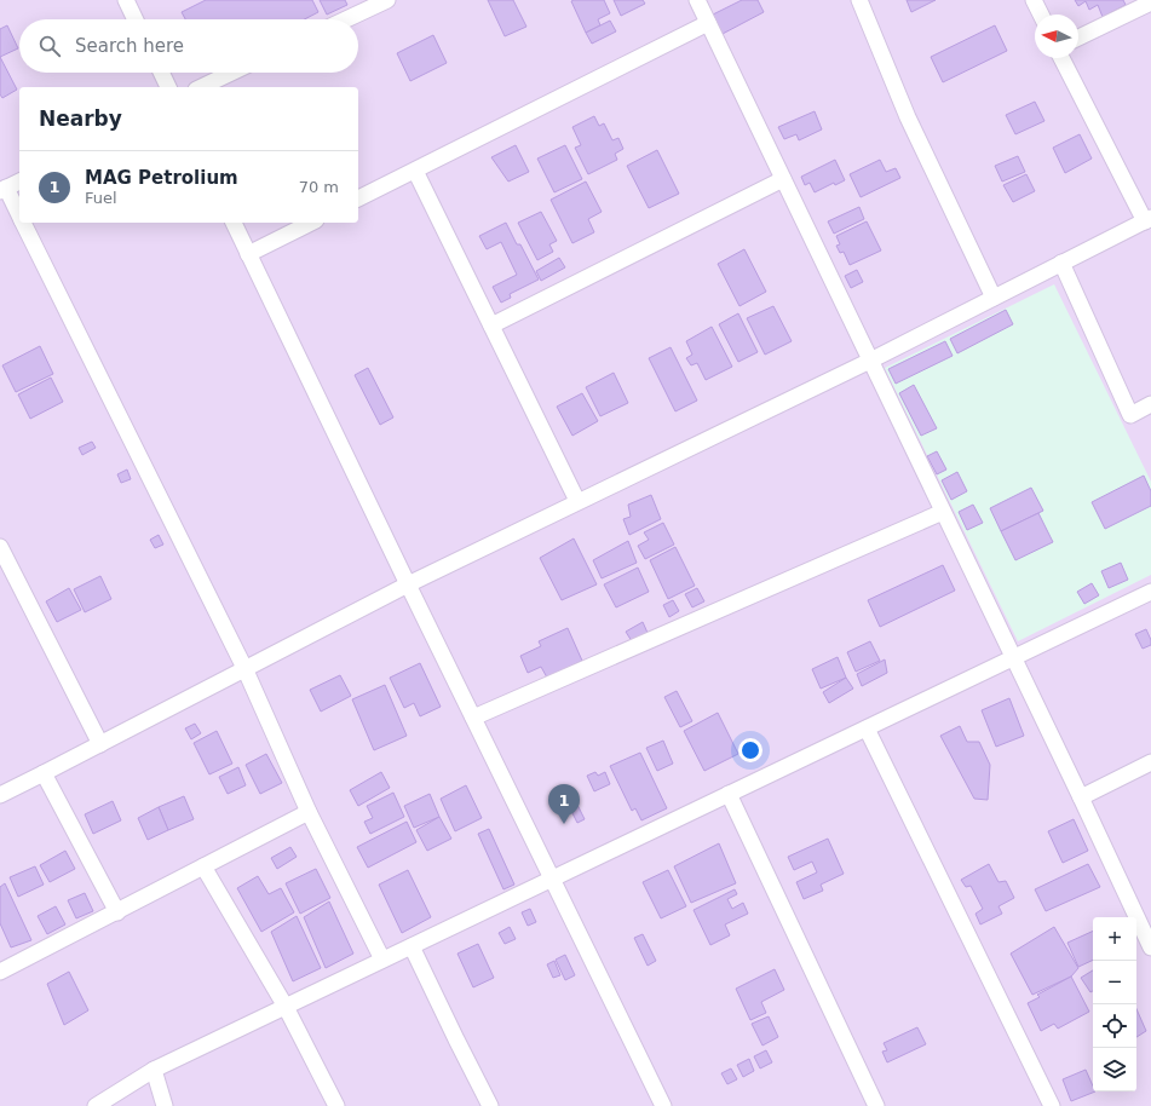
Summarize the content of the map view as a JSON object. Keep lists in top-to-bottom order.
{
  "north": "left",
  "page": {
    "search": "Search here",
    "heading": "Nearby",
    "list": [
      {
        "mark": "1",
        "name": "MAG Petrolium",
        "note": "Fuel",
        "value": "70 m"
      }
    ],
    "pins": "1",
    "map_buttons": ["+", "−"]
  }
}
